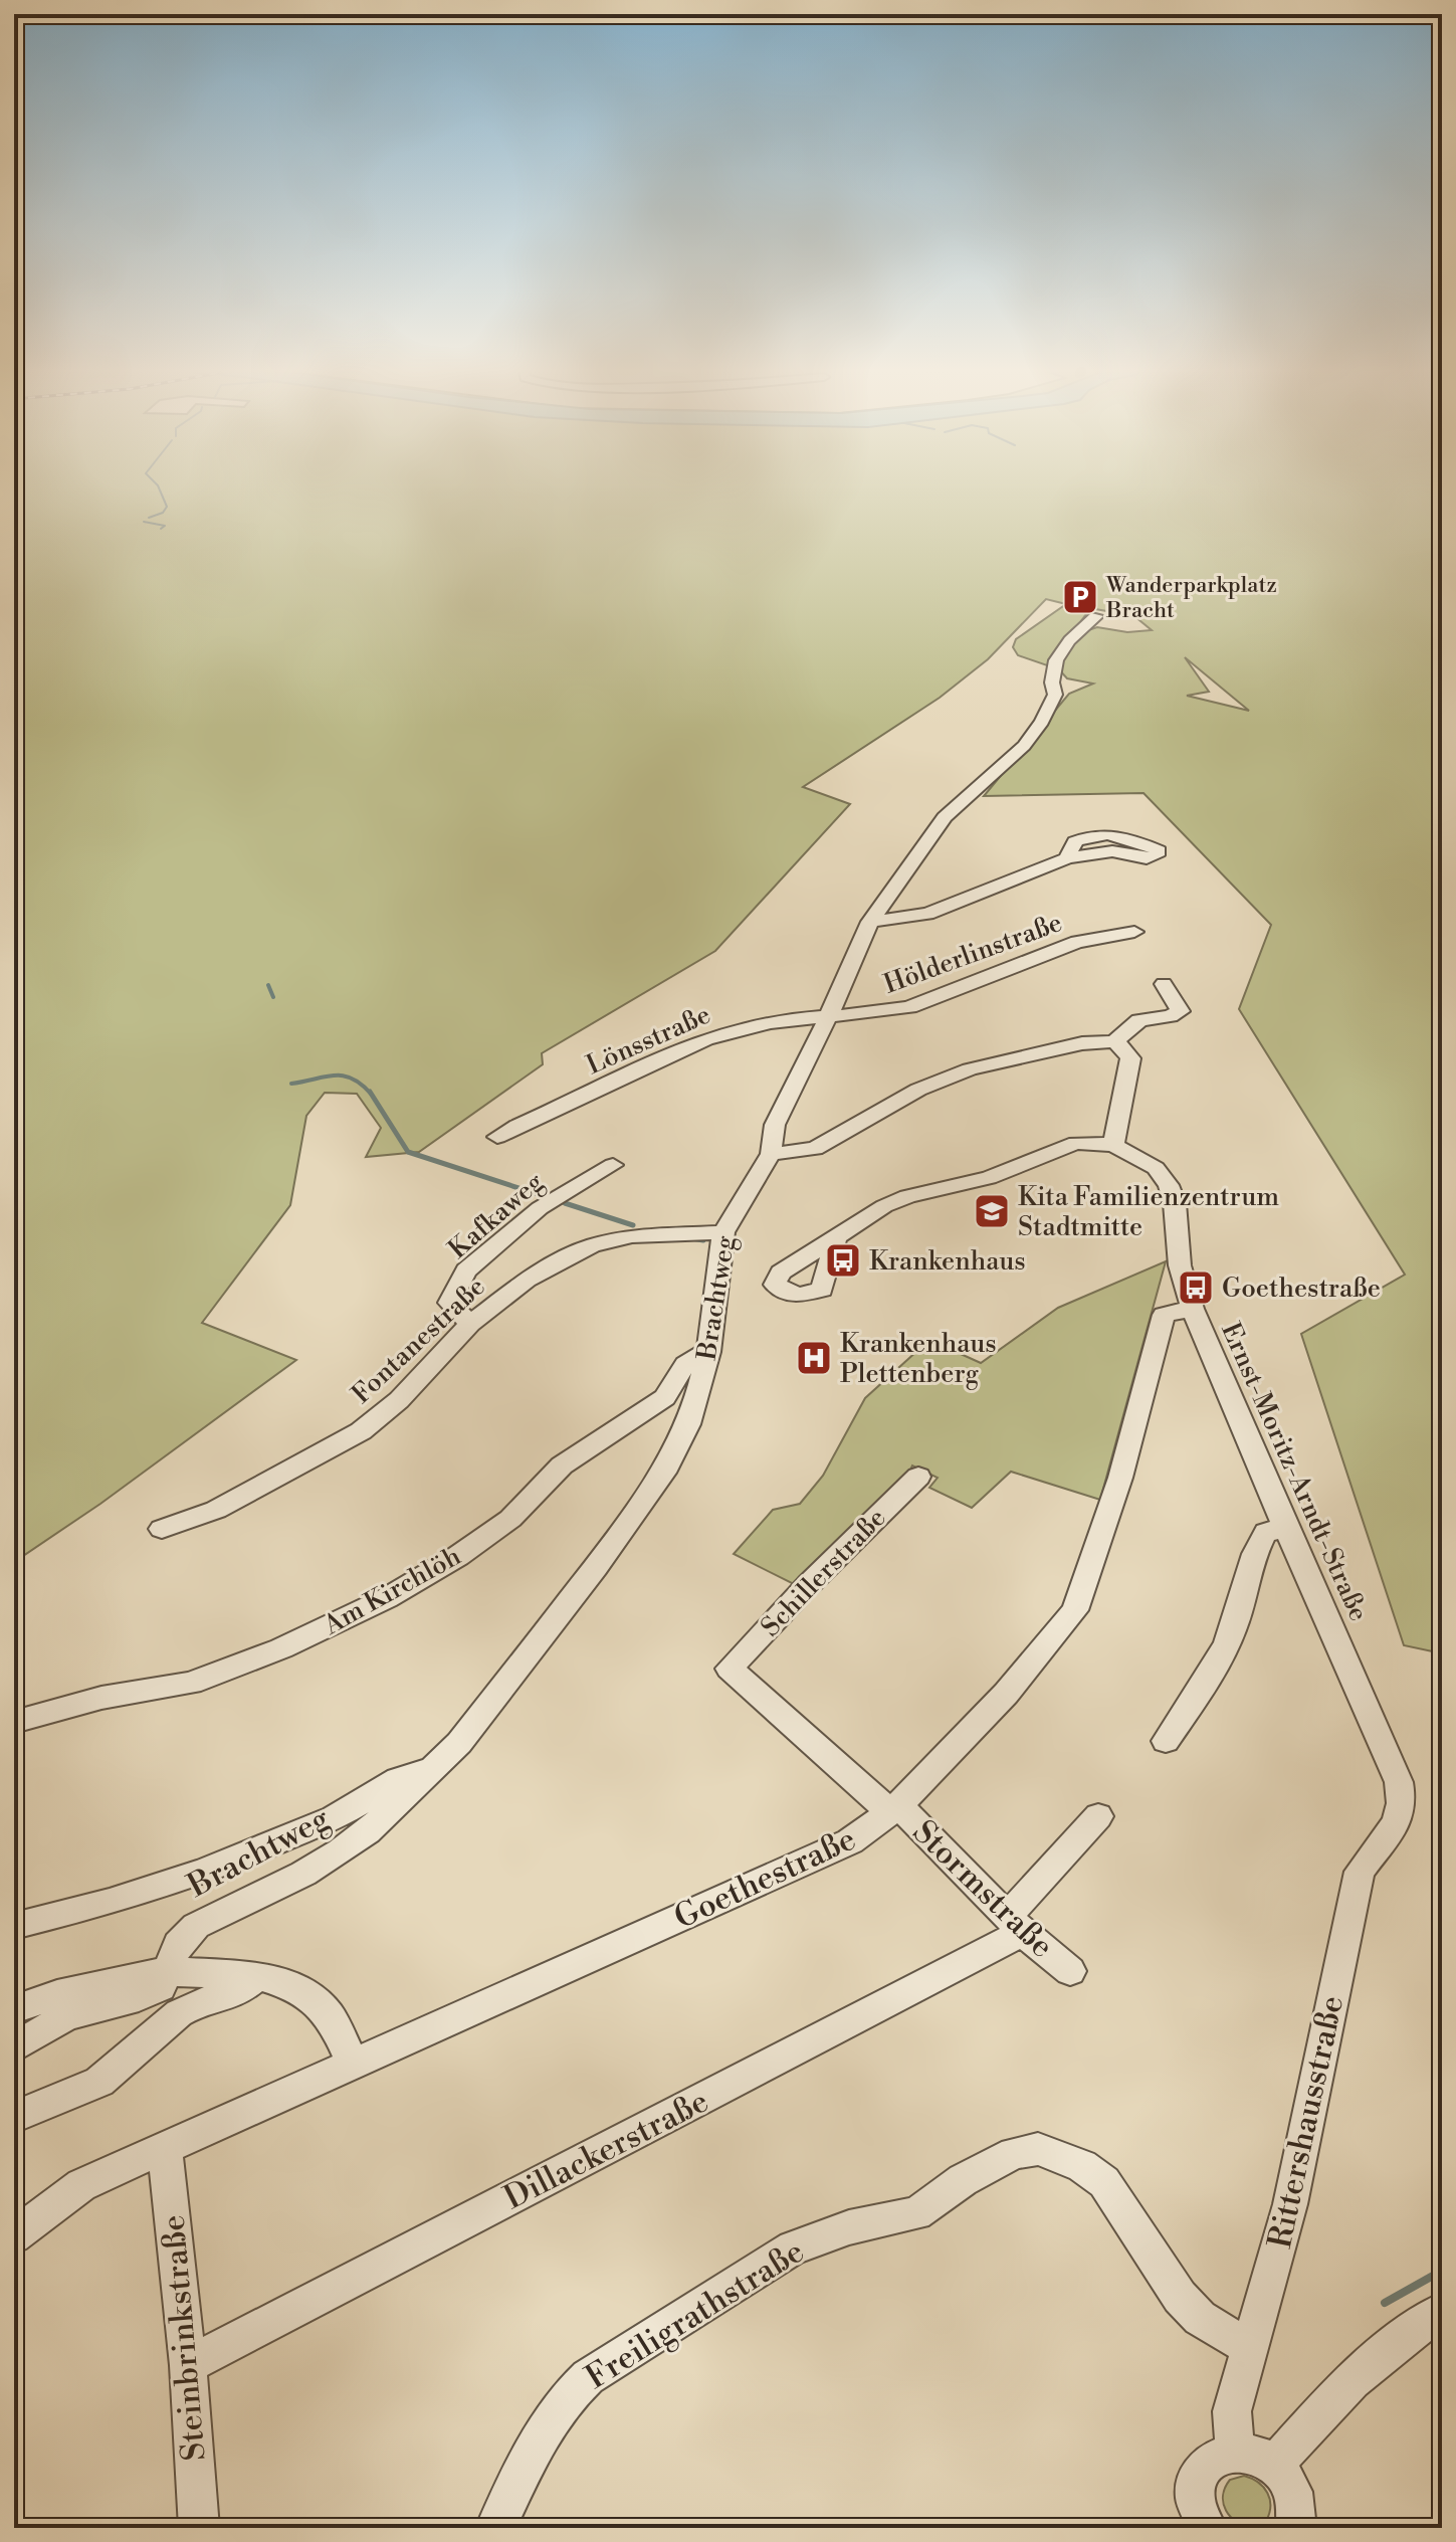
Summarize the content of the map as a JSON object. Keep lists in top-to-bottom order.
{
  "streets": {
    "street": [
      "Hölderlinstraße",
      "Lönsstraße",
      "Kafkaweg",
      "Brachtweg",
      "Fontanestraße",
      "Ernst-Moritz-Arndt-Straße",
      "Schillerstraße",
      "Am Kirchlöh",
      "Goethestraße",
      "Stormstraße",
      "Rittershausstraße",
      "Dillackerstraße",
      "Freiligrathstraße",
      "Steinbrinkstraße"
    ]
  },
  "crossings": [
    ["Hölderlinstraße", "Lönsstraße"],
    ["Hölderlinstraße", "Brachtweg"],
    ["Lönsstraße", "Brachtweg"],
    ["Kafkaweg", "Fontanestraße"],
    ["Brachtweg", "Fontanestraße"],
    ["Brachtweg", "Am Kirchlöh"],
    ["Ernst-Moritz-Arndt-Straße", "Goethestraße"],
    ["Ernst-Moritz-Arndt-Straße", "Rittershausstraße"],
    ["Schillerstraße", "Stormstraße"],
    ["Goethestraße", "Stormstraße"],
    ["Goethestraße", "Steinbrinkstraße"],
    ["Stormstraße", "Dillackerstraße"],
    ["Rittershausstraße", "Freiligrathstraße"],
    ["Dillackerstraße", "Steinbrinkstraße"]
  ],
  "places": {
    "parking": ["Wanderparkplatz Bracht"],
    "school or university": ["Kita Familienzentrum Stadtmitte"],
    "bus stop": ["Krankenhaus", "Goethestraße"],
    "hospital": ["Krankenhaus Plettenberg"]
  }
}
